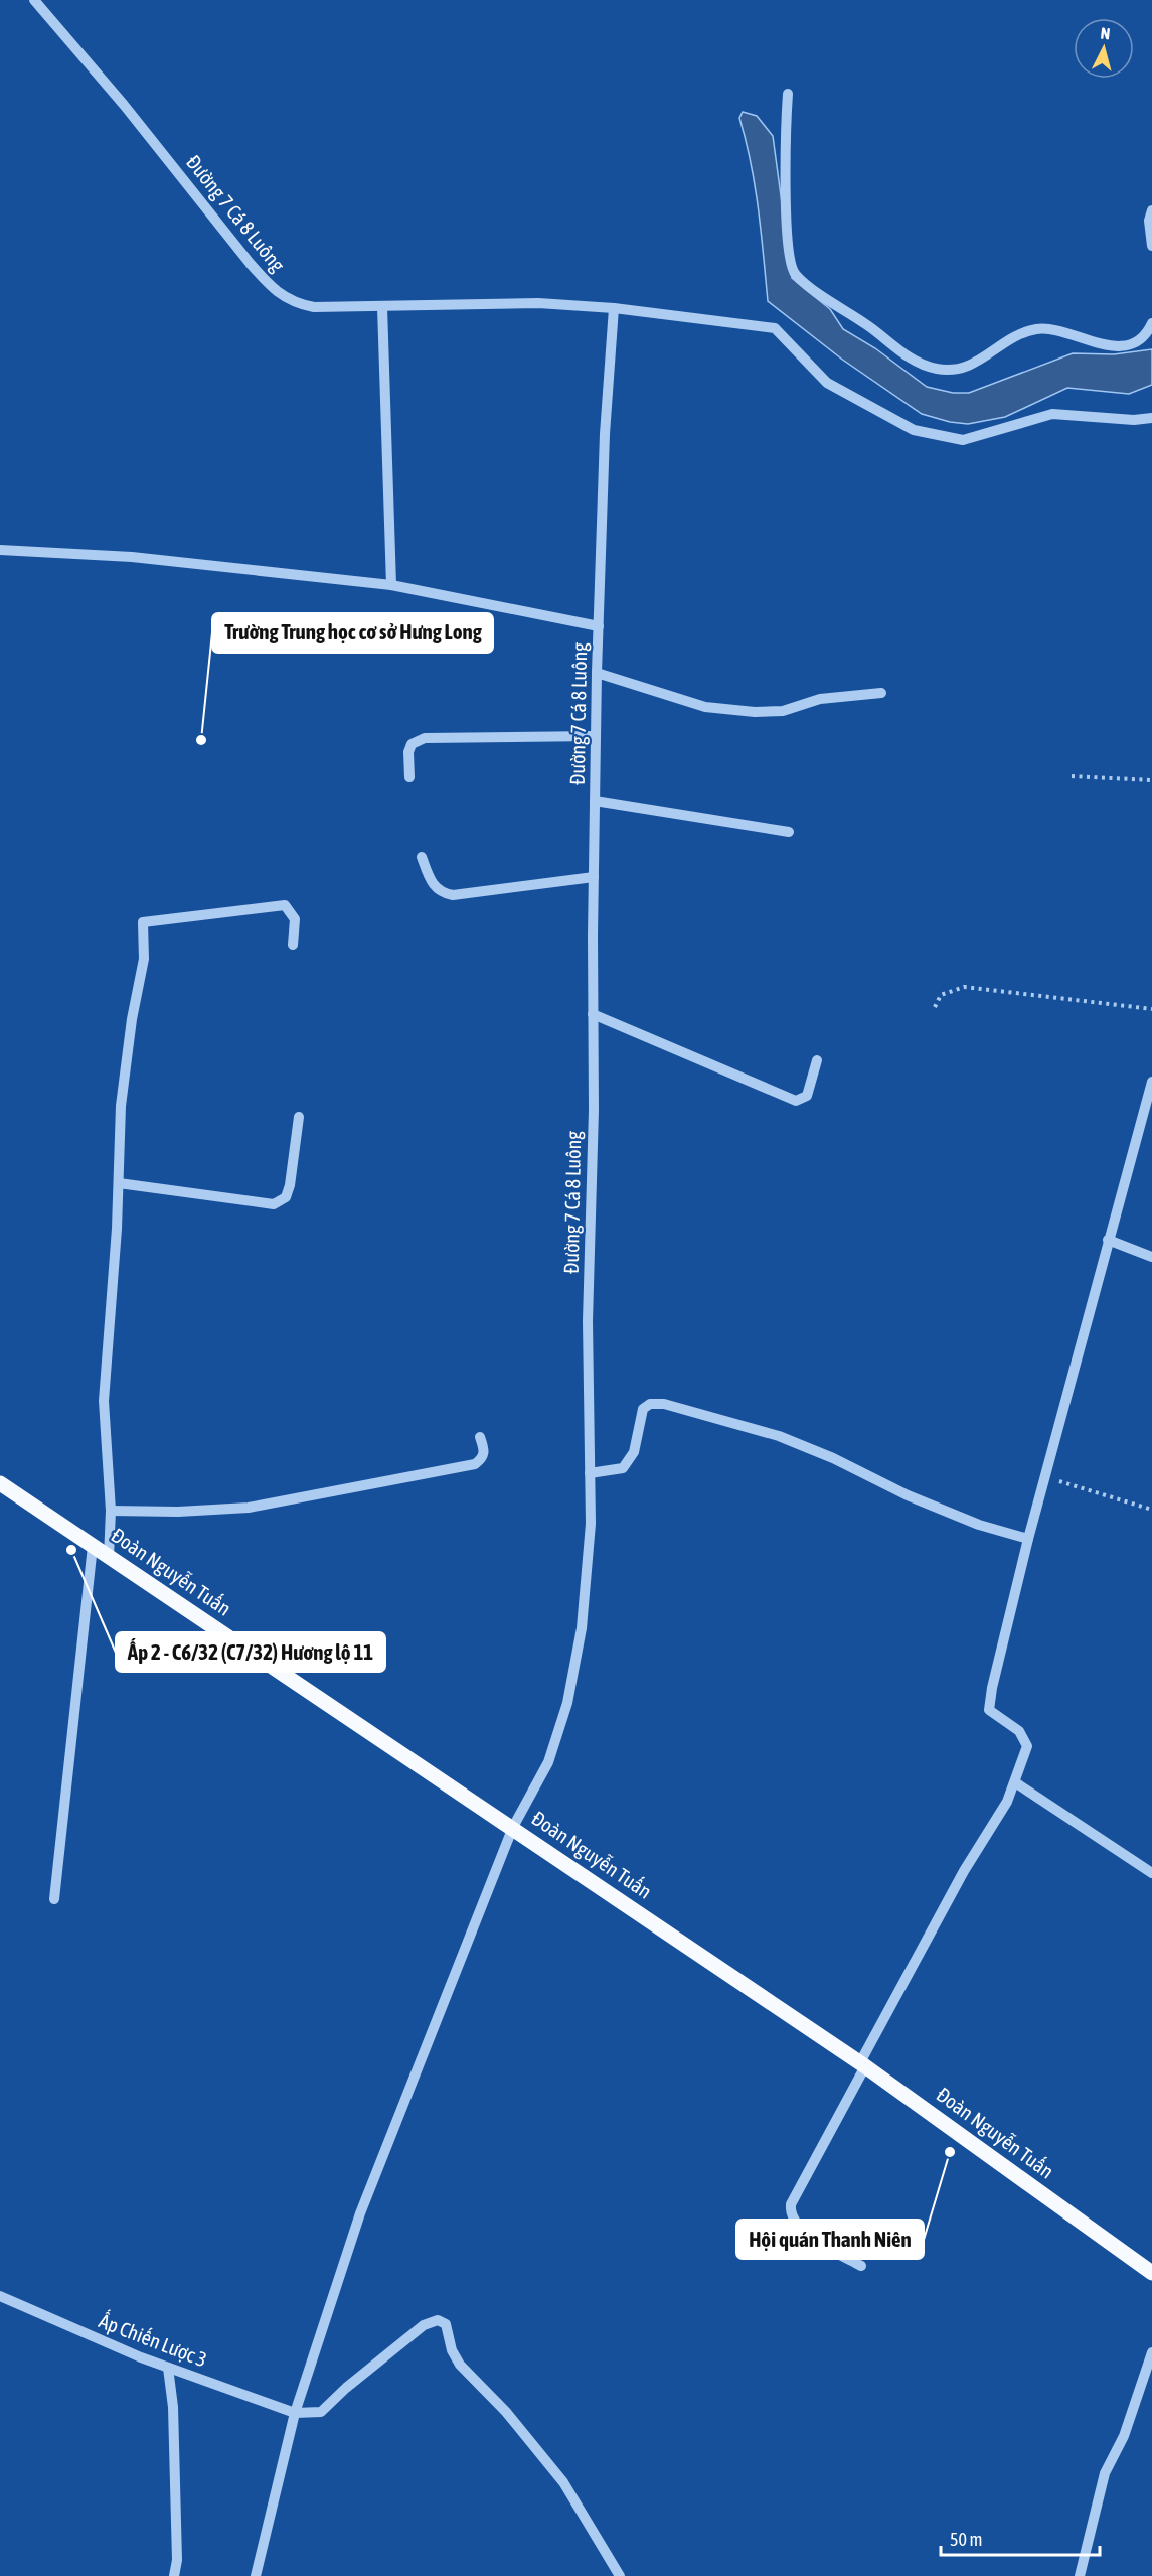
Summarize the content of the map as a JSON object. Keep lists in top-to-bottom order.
{
  "streets": {
    "main road": ["Đoàn Nguyễn Tuấn"],
    "street": ["Đường 7 Cá 8 Luông", "Ấp Chiến Lược 3"]
  },
  "crossings": [
    ["Đường 7 Cá 8 Luông", "Đoàn Nguyễn Tuấn"],
    ["Đường 7 Cá 8 Luông", "Ấp Chiến Lược 3"]
  ],
  "places": ["Trường Trung học cơ sở Hưng Long", "Ấp 2 - C6/32 (C7/32) Hương lộ 11", "Hội quán Thanh Niên"],
  "scale_bar": "50 m",
  "north": "top"
}
